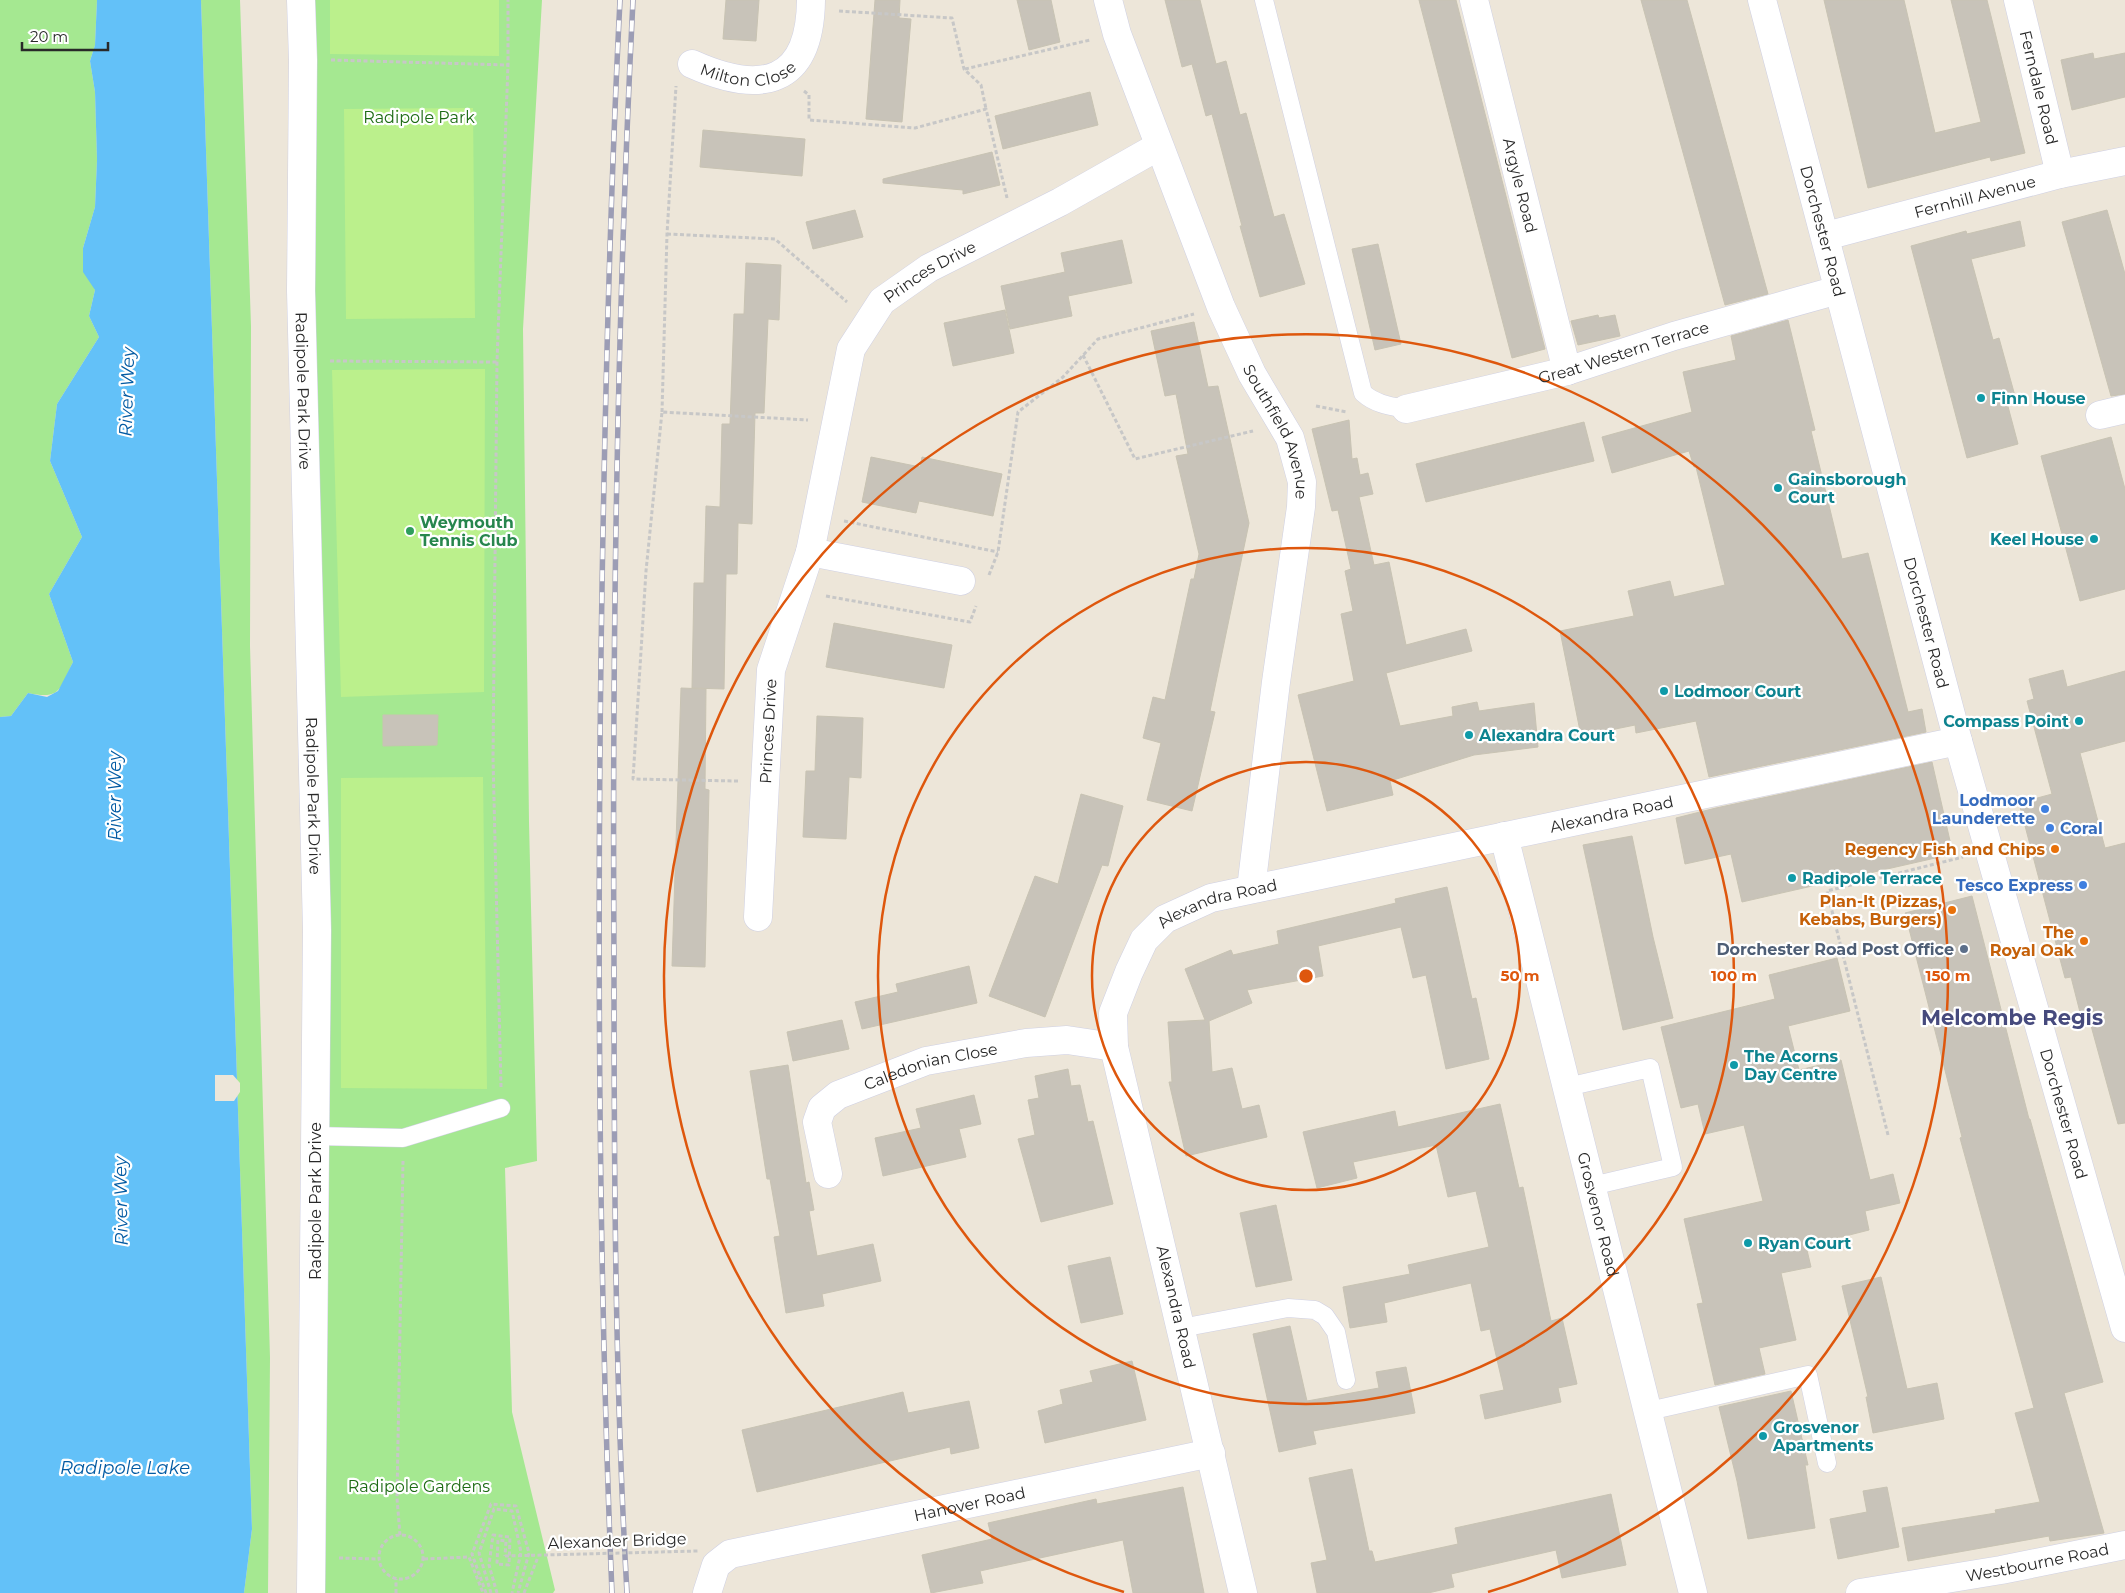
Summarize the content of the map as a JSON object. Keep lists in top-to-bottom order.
{
  "streets": {
    "street": [
      "Milton Close",
      "Ferndale Road",
      "Argyle Road",
      "Fernhill Avenue",
      "Dorchester Road",
      "Princes Drive",
      "Great Western Terrace",
      "Radipole Park Drive",
      "Southfield Avenue",
      "Alexandra Road",
      "Caledonian Close",
      "Grosvenor Road",
      "Hanover Road",
      "Westbourne Road"
    ],
    "path": ["Alexander Bridge"]
  },
  "crossings": [
    ["Ferndale Road", "Fernhill Avenue"],
    ["Argyle Road", "Great Western Terrace"],
    ["Fernhill Avenue", "Dorchester Road"],
    ["Dorchester Road", "Great Western Terrace"],
    ["Dorchester Road", "Alexandra Road"],
    ["Princes Drive", "Southfield Avenue"],
    ["Southfield Avenue", "Alexandra Road"],
    ["Alexandra Road", "Caledonian Close"],
    ["Alexandra Road", "Grosvenor Road"],
    ["Alexandra Road", "Hanover Road"]
  ],
  "districts": ["Melcombe Regis"],
  "water": ["River Wey", "Radipole Lake"],
  "parks": ["Radipole Park", "Radipole Gardens"],
  "places": [
    "Finn House",
    "Gainsborough Court",
    "Weymouth Tennis Club",
    "Keel House",
    "Lodmoor Court",
    "Compass Point",
    "Alexandra Court",
    "Lodmoor Launderette",
    "Coral",
    "Regency Fish and Chips",
    "Radipole Terrace",
    "Tesco Express",
    "Plan-It (Pizzas, Kebabs, Burgers)",
    "The Royal Oak",
    "Dorchester Road Post Office",
    "The Acorns Day Centre",
    "Ryan Court",
    "Grosvenor Apartments"
  ],
  "scale_bar": "20 m",
  "rings": ["50 m", "100 m", "150 m"]
}
